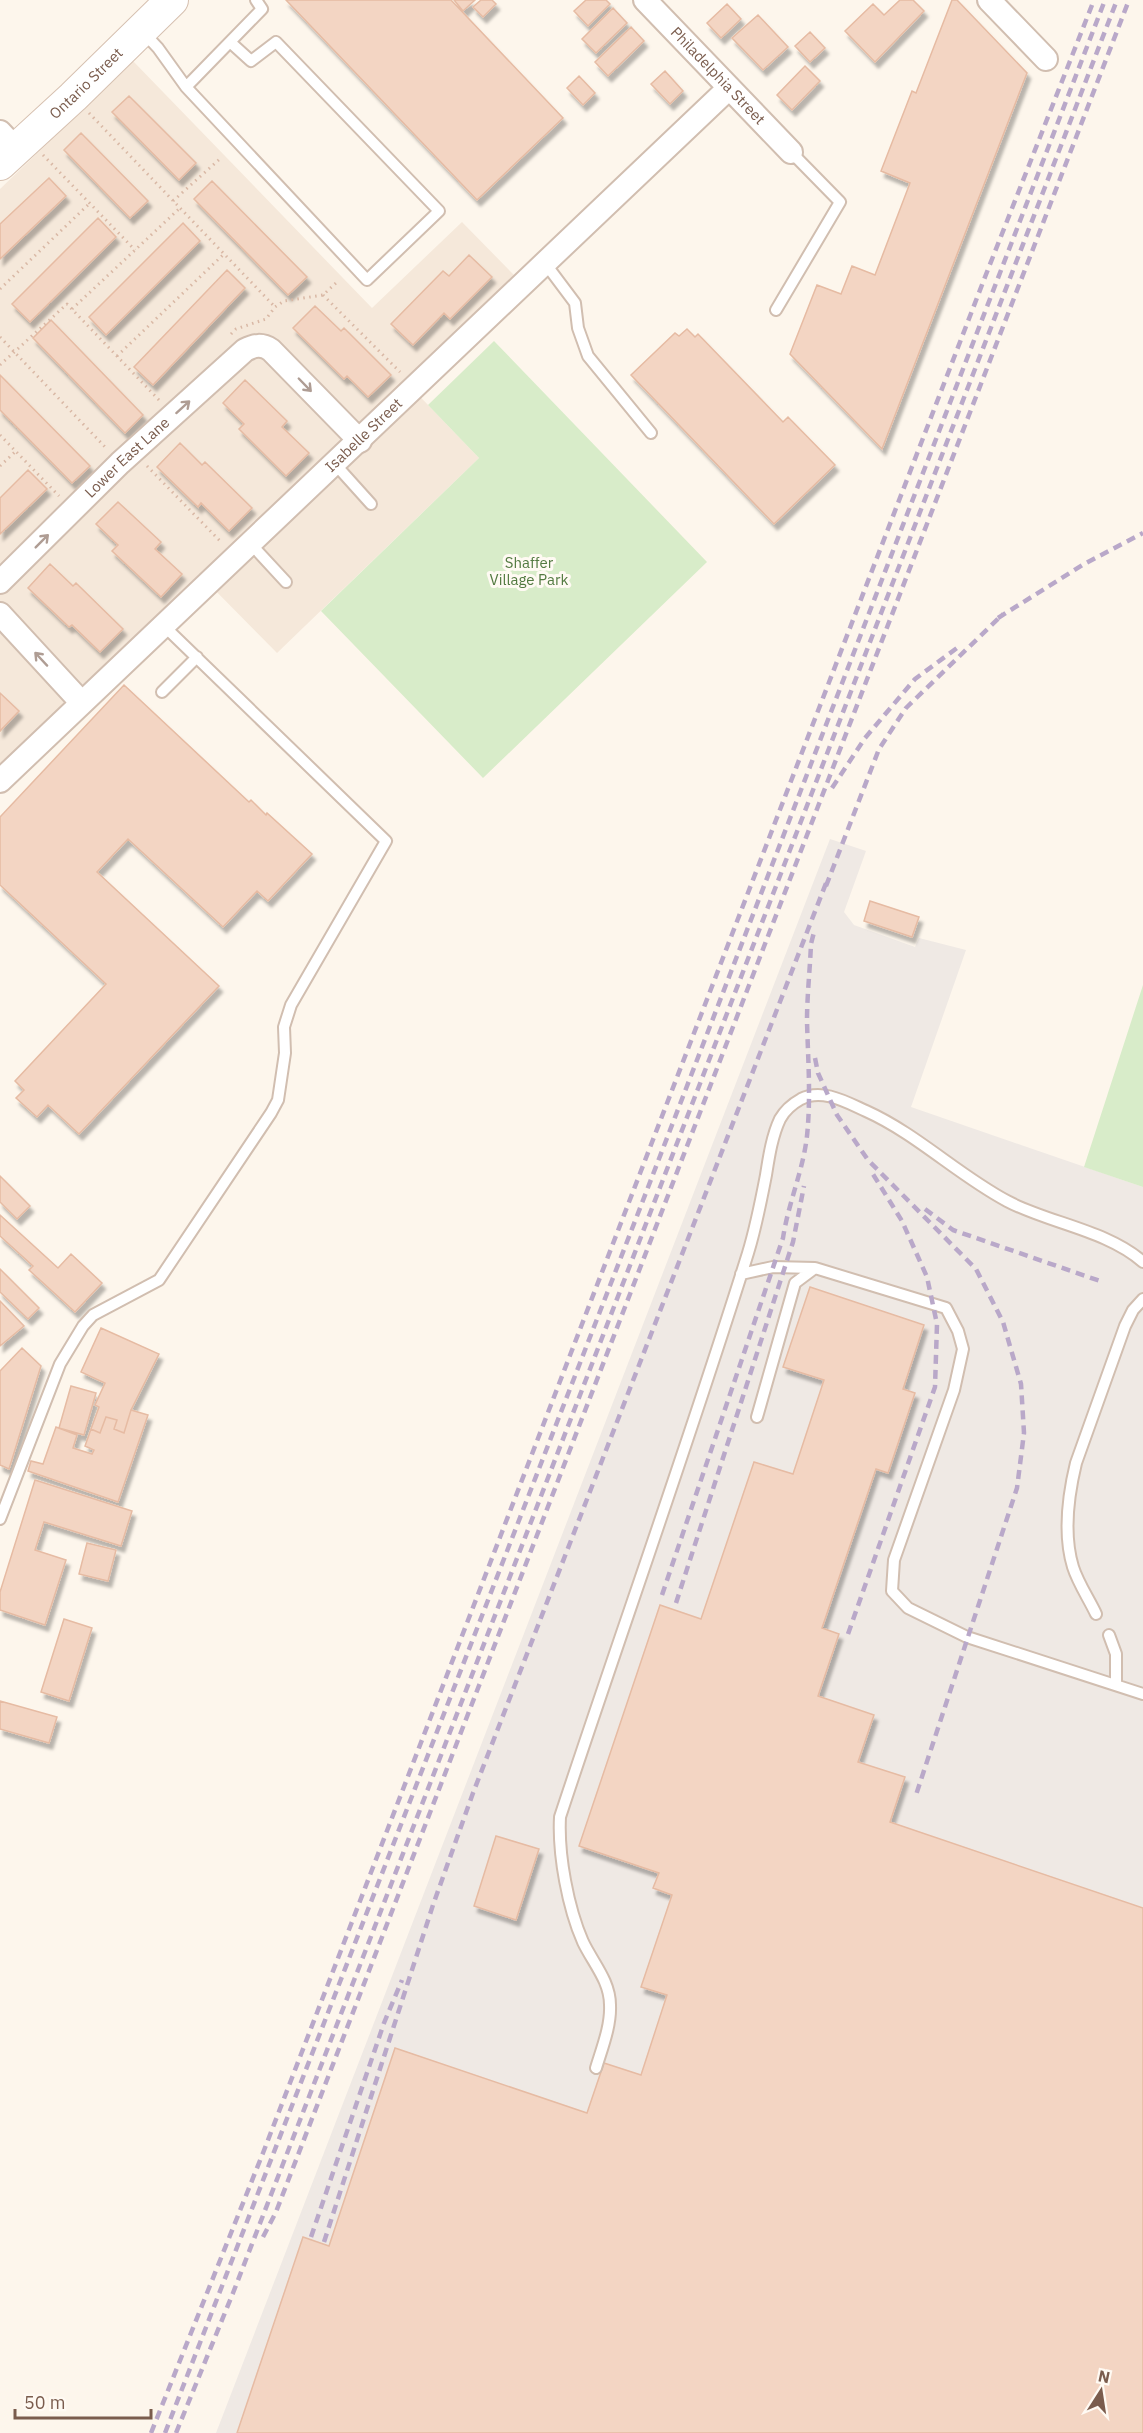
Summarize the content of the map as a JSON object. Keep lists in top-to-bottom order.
{
  "streets": {
    "street": [
      "Philadelphia Street",
      "Ontario Street",
      "Isabelle Street",
      "Lower East Lane"
    ]
  },
  "crossings": [
    ["Philadelphia Street", "Isabelle Street"],
    ["Isabelle Street", "Lower East Lane"]
  ],
  "parks": ["Shaffer Village Park"],
  "scale_bar": "50 m",
  "north": "top"
}
